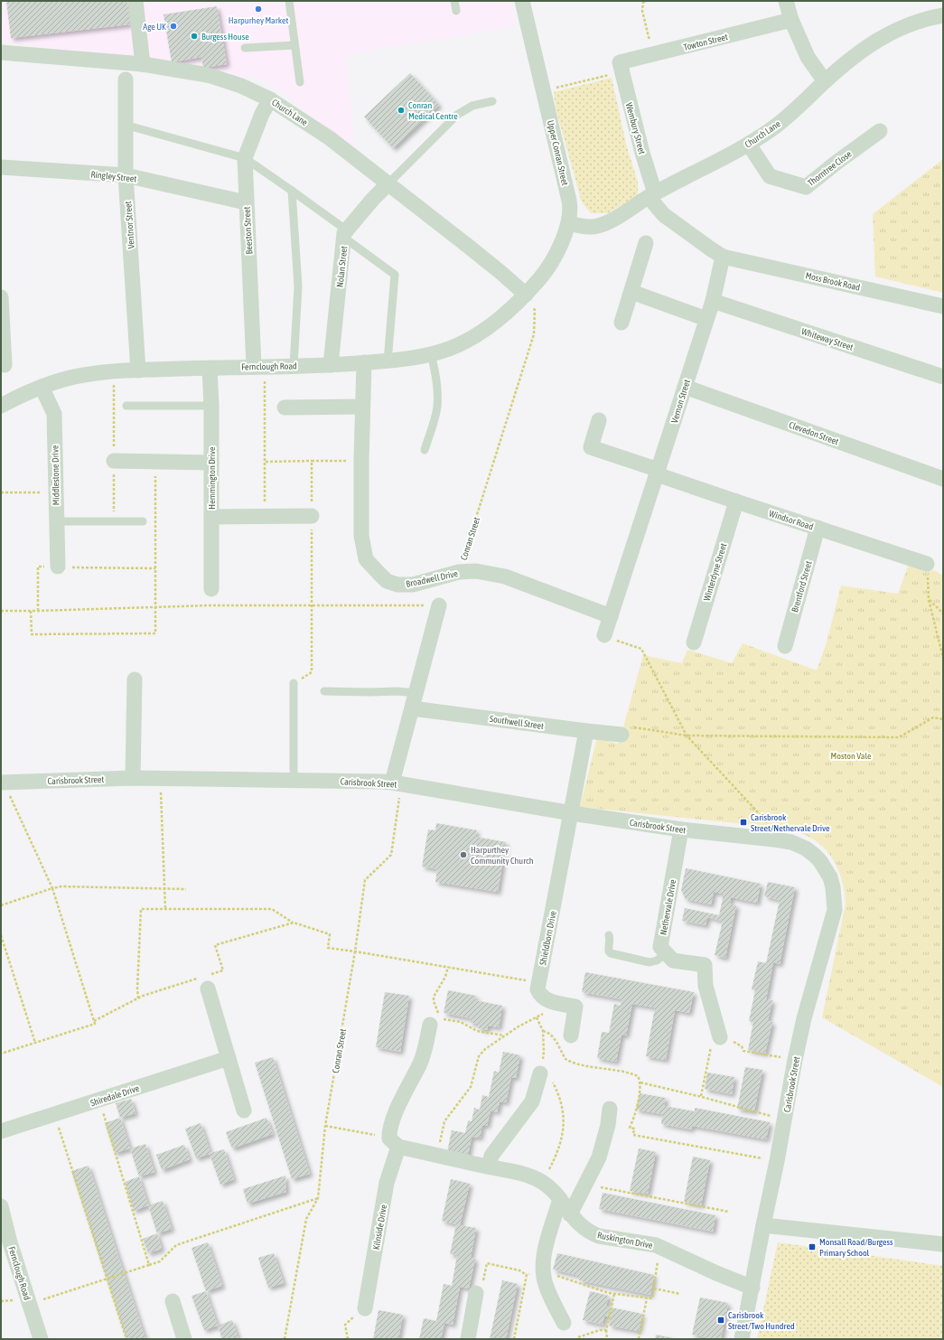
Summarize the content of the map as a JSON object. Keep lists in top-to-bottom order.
{
  "streets": {
    "street": [
      "Towton Street",
      "Church Lane",
      "Wembury Street",
      "Upper Conran Street",
      "Thorntree Close",
      "Ringley Street",
      "Ventnor Street",
      "Beeston Street",
      "Nolan Street",
      "Moss Brook Road",
      "Whiteway Street",
      "Fernclough Road",
      "Vernon Street",
      "Clevedon Street",
      "Middlestone Drive",
      "Hemmington Drive",
      "Windsor Road",
      "Winterdyne Street",
      "Broadwell Drive",
      "Brentford Street",
      "Southwell Street",
      "Carisbrook Street",
      "Nethervale Drive",
      "Shieldborn Drive",
      "Shiredale Drive",
      "Kilnside Drive",
      "Ruskington Drive"
    ],
    "path": ["Conran Street"]
  },
  "crossings": [
    ["Towton Street", "Wembury Street"],
    ["Church Lane", "Wembury Street"],
    ["Church Lane", "Upper Conran Street"],
    ["Church Lane", "Thorntree Close"],
    ["Church Lane", "Beeston Street"],
    ["Church Lane", "Fernclough Road"],
    ["Church Lane", "Conran Street"],
    ["Upper Conran Street", "Fernclough Road"],
    ["Upper Conran Street", "Conran Street"],
    ["Ringley Street", "Ventnor Street"],
    ["Ringley Street", "Beeston Street"],
    ["Ventnor Street", "Fernclough Road"],
    ["Beeston Street", "Fernclough Road"],
    ["Nolan Street", "Fernclough Road"],
    ["Moss Brook Road", "Vernon Street"],
    ["Whiteway Street", "Vernon Street"],
    ["Fernclough Road", "Middlestone Drive"],
    ["Fernclough Road", "Hemmington Drive"],
    ["Fernclough Road", "Conran Street"],
    ["Fernclough Road", "Broadwell Drive"],
    ["Vernon Street", "Clevedon Street"],
    ["Vernon Street", "Windsor Road"],
    ["Vernon Street", "Broadwell Drive"],
    ["Windsor Road", "Winterdyne Street"],
    ["Windsor Road", "Brentford Street"],
    ["Conran Street", "Broadwell Drive"],
    ["Southwell Street", "Shieldborn Drive"],
    ["Carisbrook Street", "Nethervale Drive"],
    ["Carisbrook Street", "Shieldborn Drive"],
    ["Carisbrook Street", "Ruskington Drive"],
    ["Kilnside Drive", "Ruskington Drive"]
  ],
  "parks": ["Moston Vale"],
  "places": {
    "other": [
      "Harpurhey Market",
      "Age UK",
      "Burgess House",
      "Conran Medical Centre",
      "Harpurthey Community Church"
    ],
    "transit": ["Carisbrook Street/Nethervale Drive", "Monsall Road/Burgess Primary School", "Carisbrook Street/Two Hundred"]
  }
}
